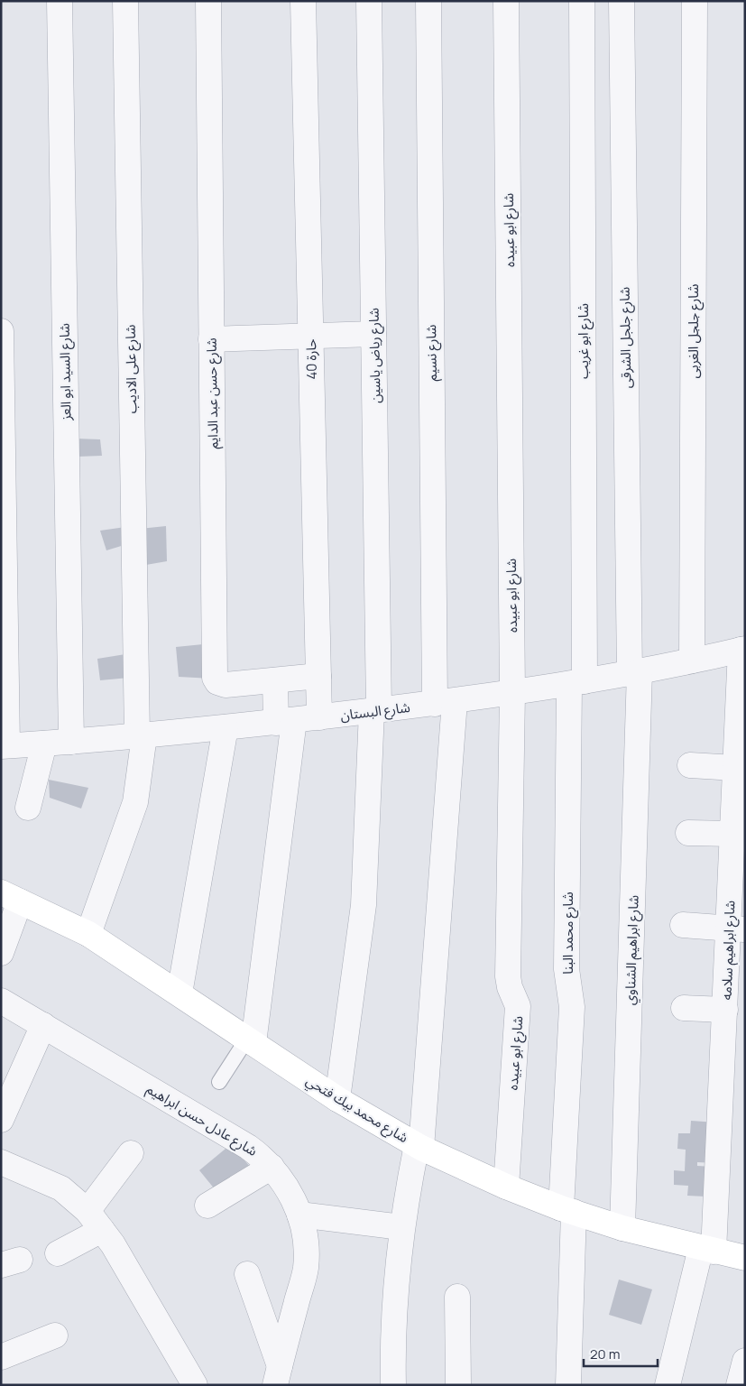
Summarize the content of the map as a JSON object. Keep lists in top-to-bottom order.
{
  "streets": {
    "street": [
      "شارع ابو عبيده",
      "شارع جلجل الغربى",
      "شارع جلجل الشرقى",
      "شارع ابو غريب",
      "شارع نسيم",
      "شارع رياض ياسين",
      "حارة 40",
      "شارع على الاديب",
      "شارع السيد ابو العز",
      "شارع حسن عبد الدايم",
      "شارع البستان",
      "شارع محمد البنا",
      "شارع ابراهيم الشناوي",
      "شارع ابراهيم سلامه",
      "شارع محمد بيك فتحي",
      "شارع عادل حسن ابراهيم"
    ]
  },
  "crossings": [
    ["شارع ابو عبيده", "شارع البستان"],
    ["شارع ابو عبيده", "شارع محمد بيك فتحي"],
    ["شارع جلجل الغربى", "شارع البستان"],
    ["شارع جلجل الشرقى", "شارع البستان"],
    ["شارع جلجل الشرقى", "شارع ابراهيم الشناوي"],
    ["شارع ابو غريب", "شارع البستان"],
    ["شارع ابو غريب", "شارع محمد البنا"],
    ["شارع نسيم", "شارع البستان"],
    ["شارع نسيم", "شارع محمد بيك فتحي"],
    ["شارع رياض ياسين", "شارع البستان"],
    ["شارع رياض ياسين", "شارع محمد بيك فتحي"],
    ["حارة 40", "شارع حسن عبد الدايم"],
    ["حارة 40", "شارع البستان"],
    ["شارع على الاديب", "شارع البستان"],
    ["شارع على الاديب", "شارع محمد بيك فتحي"],
    ["شارع السيد ابو العز", "شارع البستان"],
    ["شارع البستان", "شارع محمد البنا"],
    ["شارع البستان", "شارع ابراهيم الشناوي"],
    ["شارع البستان", "شارع ابراهيم سلامه"],
    ["شارع محمد البنا", "شارع محمد بيك فتحي"],
    ["شارع ابراهيم الشناوي", "شارع محمد بيك فتحي"],
    ["شارع ابراهيم سلامه", "شارع محمد بيك فتحي"]
  ],
  "scale_bar": "20 m"
}
